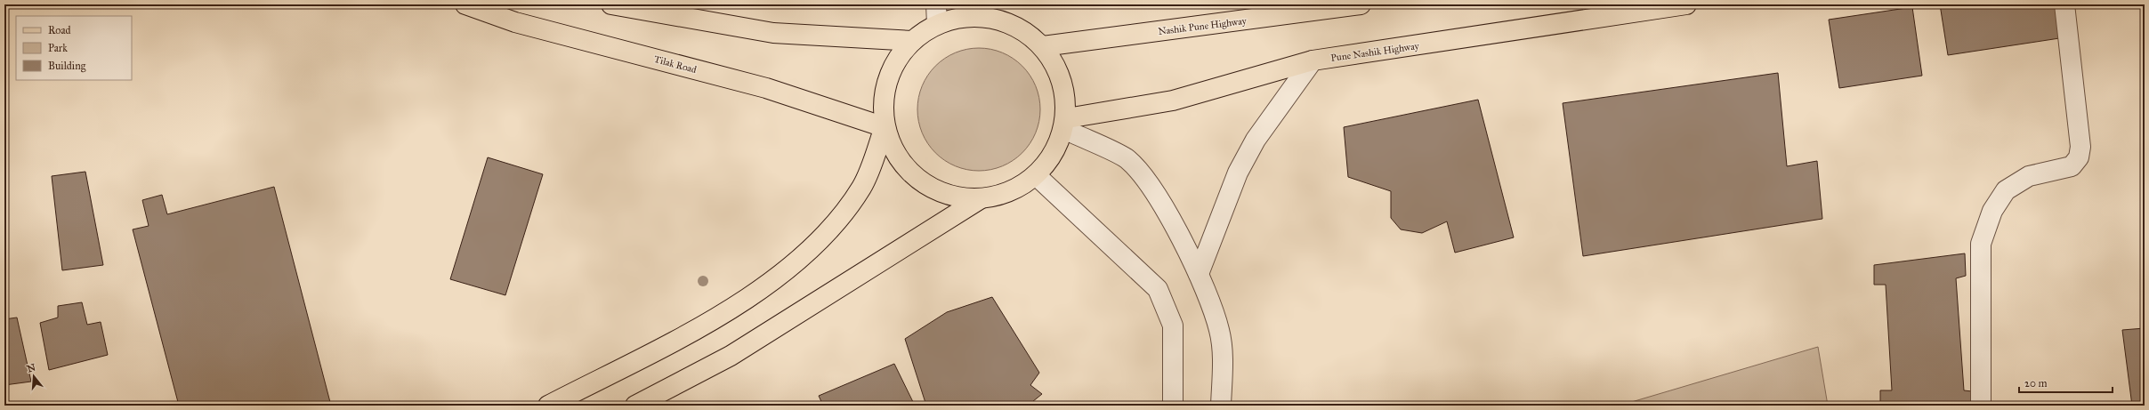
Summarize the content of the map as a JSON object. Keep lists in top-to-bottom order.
{
  "streets": {
    "main road": ["Nashik Pune Highway", "Pune Nashik Highway", "Tilak Road"]
  },
  "legend": ["Road", "Park", "Building"],
  "scale_bar": "20 m",
  "north": "top"
}
